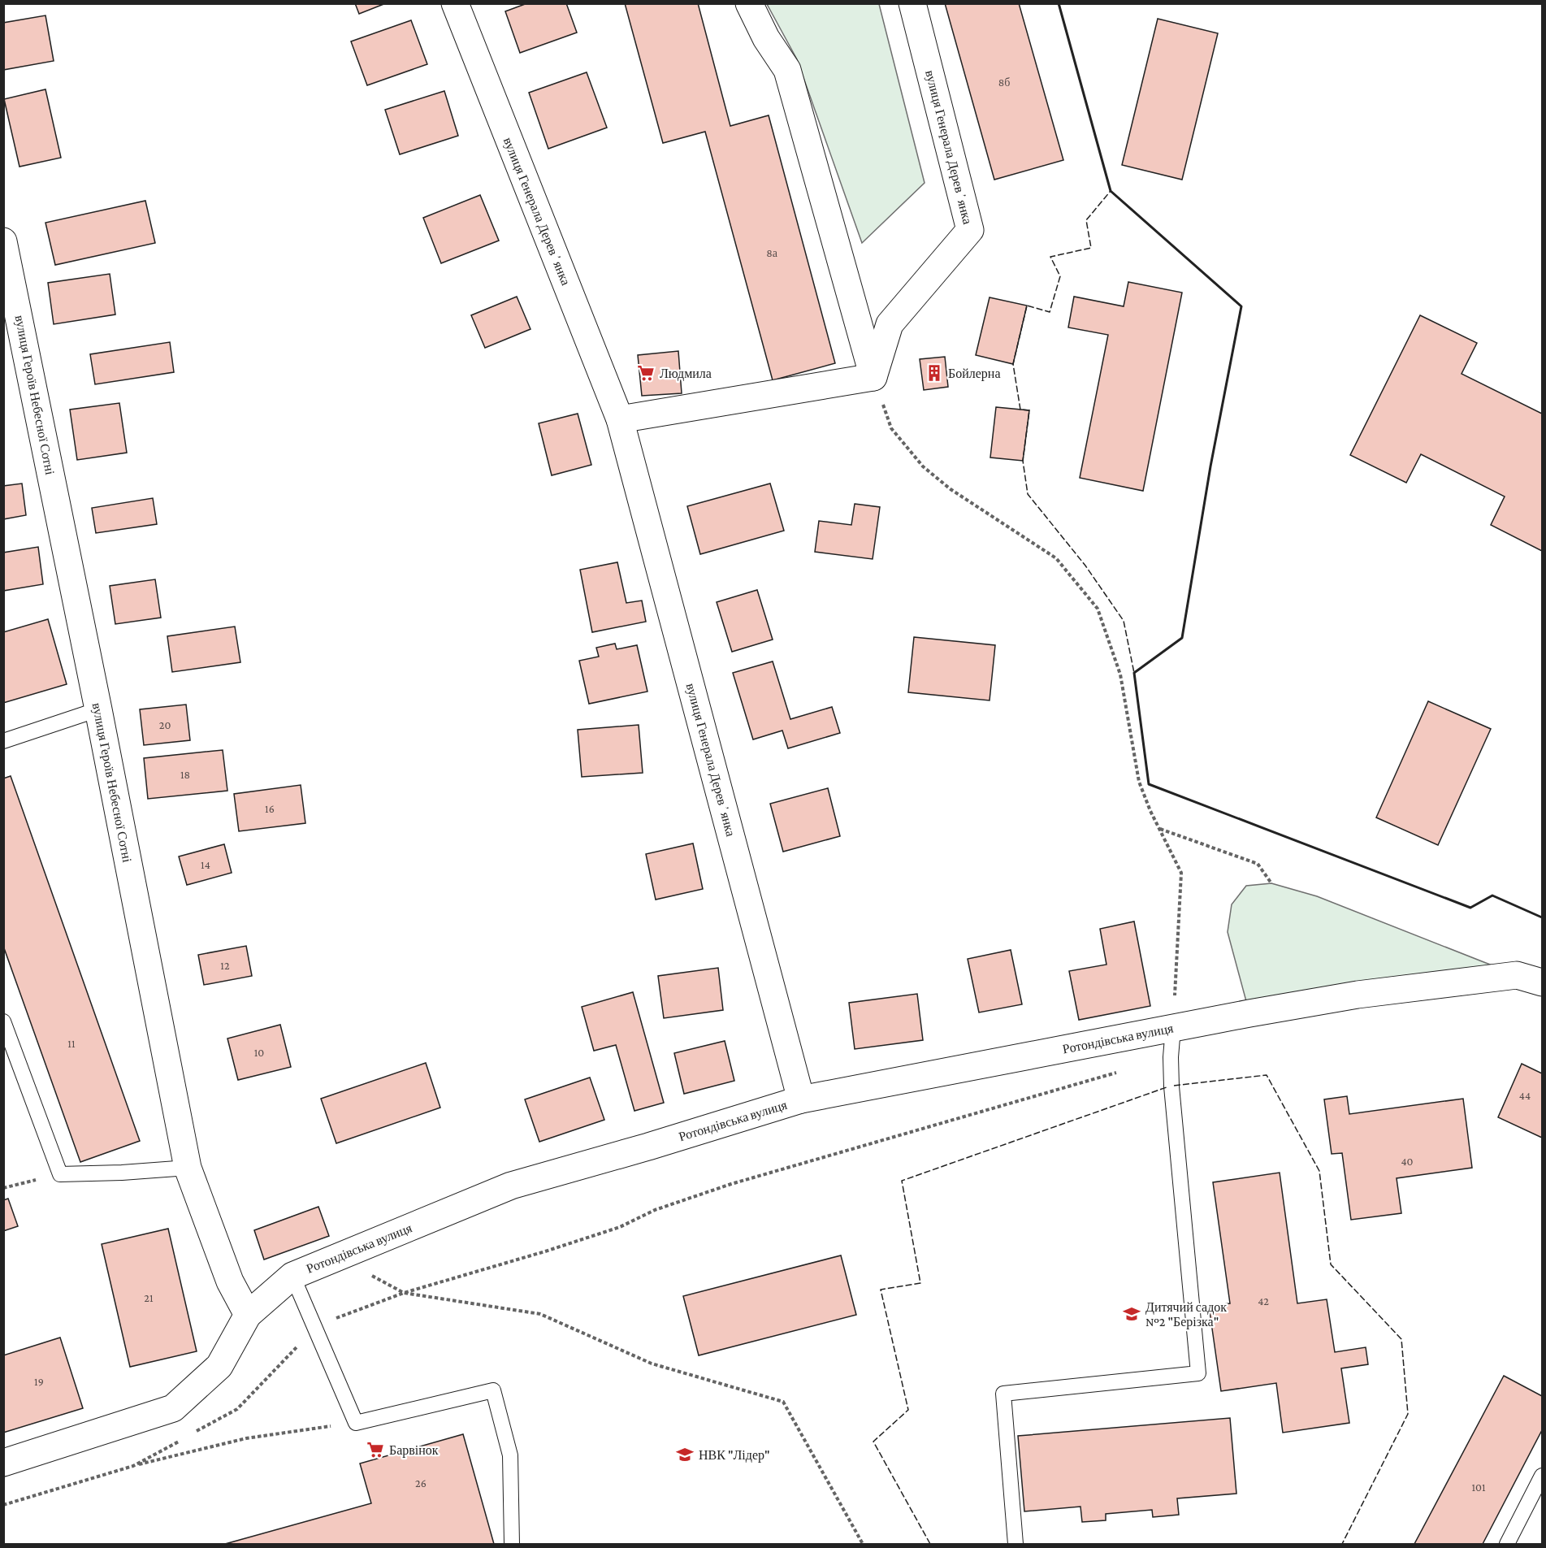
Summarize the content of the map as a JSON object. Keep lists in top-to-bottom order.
{
  "streets": {
    "street": ["вулиця Генерала Деревʼянка", "вулиця Героїв Небесної Сотні", "Ротондівська вулиця"]
  },
  "crossings": [
    ["вулиця Генерала Деревʼянка", "Ротондівська вулиця"],
    ["вулиця Героїв Небесної Сотні", "Ротондівська вулиця"]
  ],
  "places": {
    "supermarket": ["Людмила", "Барвінок"],
    "building": ["Бойлерна"],
    "school or university": ["Дитячий садок №2 \"Берізка\"", "НВК \"Лідер\""]
  },
  "house_numbers": [
    "8б",
    "8а",
    "20",
    "18",
    "16",
    "14",
    "12",
    "11",
    "10",
    "44",
    "40",
    "21",
    "42",
    "19",
    "26",
    "101"
  ]
}
